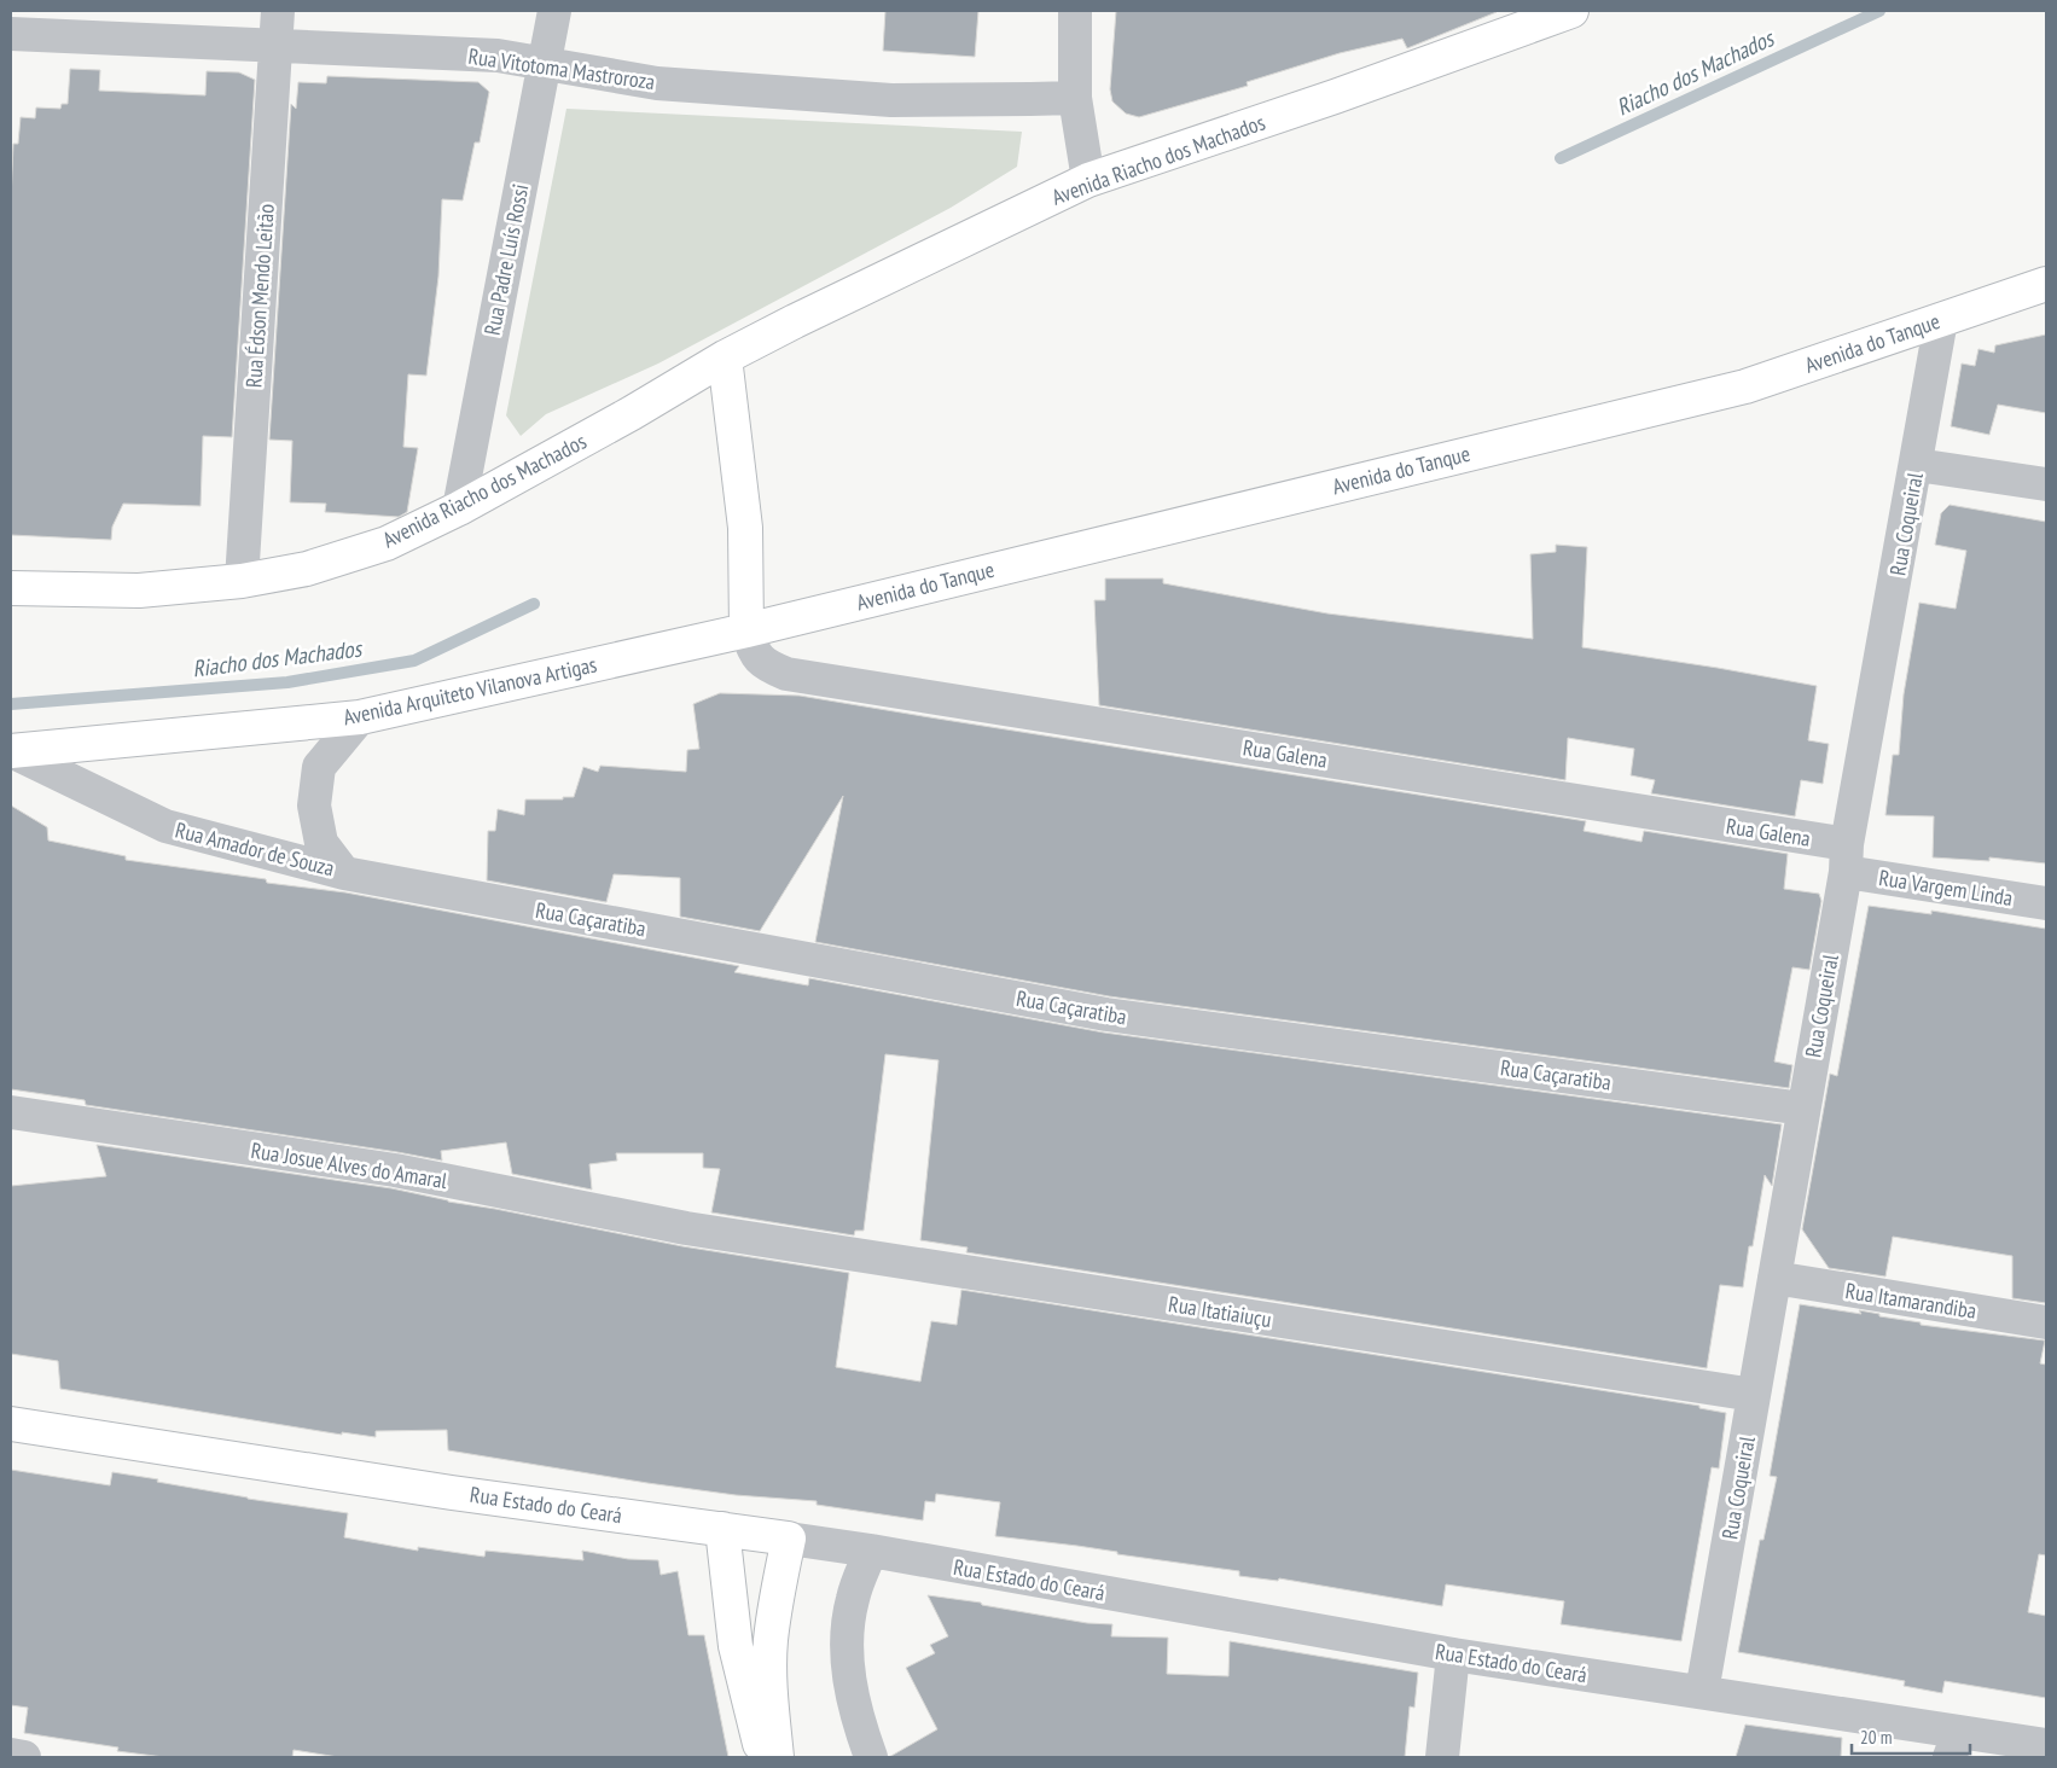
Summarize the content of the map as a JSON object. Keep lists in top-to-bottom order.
{
  "streets": {
    "main road": [
      "Avenida Riacho dos Machados",
      "Avenida do Tanque",
      "Avenida Arquiteto Vilanova Artigas",
      "Rua Estado do Ceará"
    ],
    "street": [
      "Rua Vitotoma Mastroroza",
      "Rua Padre Luís Rossi",
      "Rua Édson Mendo Leitão",
      "Rua Coqueiral",
      "Rua Galena",
      "Rua Amador de Souza",
      "Rua Vargem Linda",
      "Rua Caçaratiba",
      "Rua Josue Alves do Amaral",
      "Rua Itamarandiba",
      "Rua Itatiaiuçu"
    ]
  },
  "crossings": [
    ["Rua Vitotoma Mastroroza", "Rua Padre Luís Rossi"],
    ["Rua Vitotoma Mastroroza", "Rua Édson Mendo Leitão"],
    ["Avenida Riacho dos Machados", "Rua Padre Luís Rossi"],
    ["Avenida Riacho dos Machados", "Rua Édson Mendo Leitão"],
    ["Avenida do Tanque", "Rua Coqueiral"],
    ["Avenida do Tanque", "Avenida Arquiteto Vilanova Artigas"],
    ["Avenida do Tanque", "Rua Galena"],
    ["Rua Coqueiral", "Rua Galena"],
    ["Rua Coqueiral", "Rua Vargem Linda"],
    ["Rua Coqueiral", "Rua Caçaratiba"],
    ["Rua Coqueiral", "Rua Itamarandiba"],
    ["Rua Coqueiral", "Rua Itatiaiuçu"],
    ["Rua Coqueiral", "Rua Estado do Ceará"],
    ["Avenida Arquiteto Vilanova Artigas", "Rua Galena"],
    ["Avenida Arquiteto Vilanova Artigas", "Rua Amador de Souza"],
    ["Rua Galena", "Rua Vargem Linda"],
    ["Rua Amador de Souza", "Rua Caçaratiba"],
    ["Rua Josue Alves do Amaral", "Rua Itatiaiuçu"]
  ],
  "water": ["Riacho dos Machados"],
  "scale_bar": "20 m"
}
